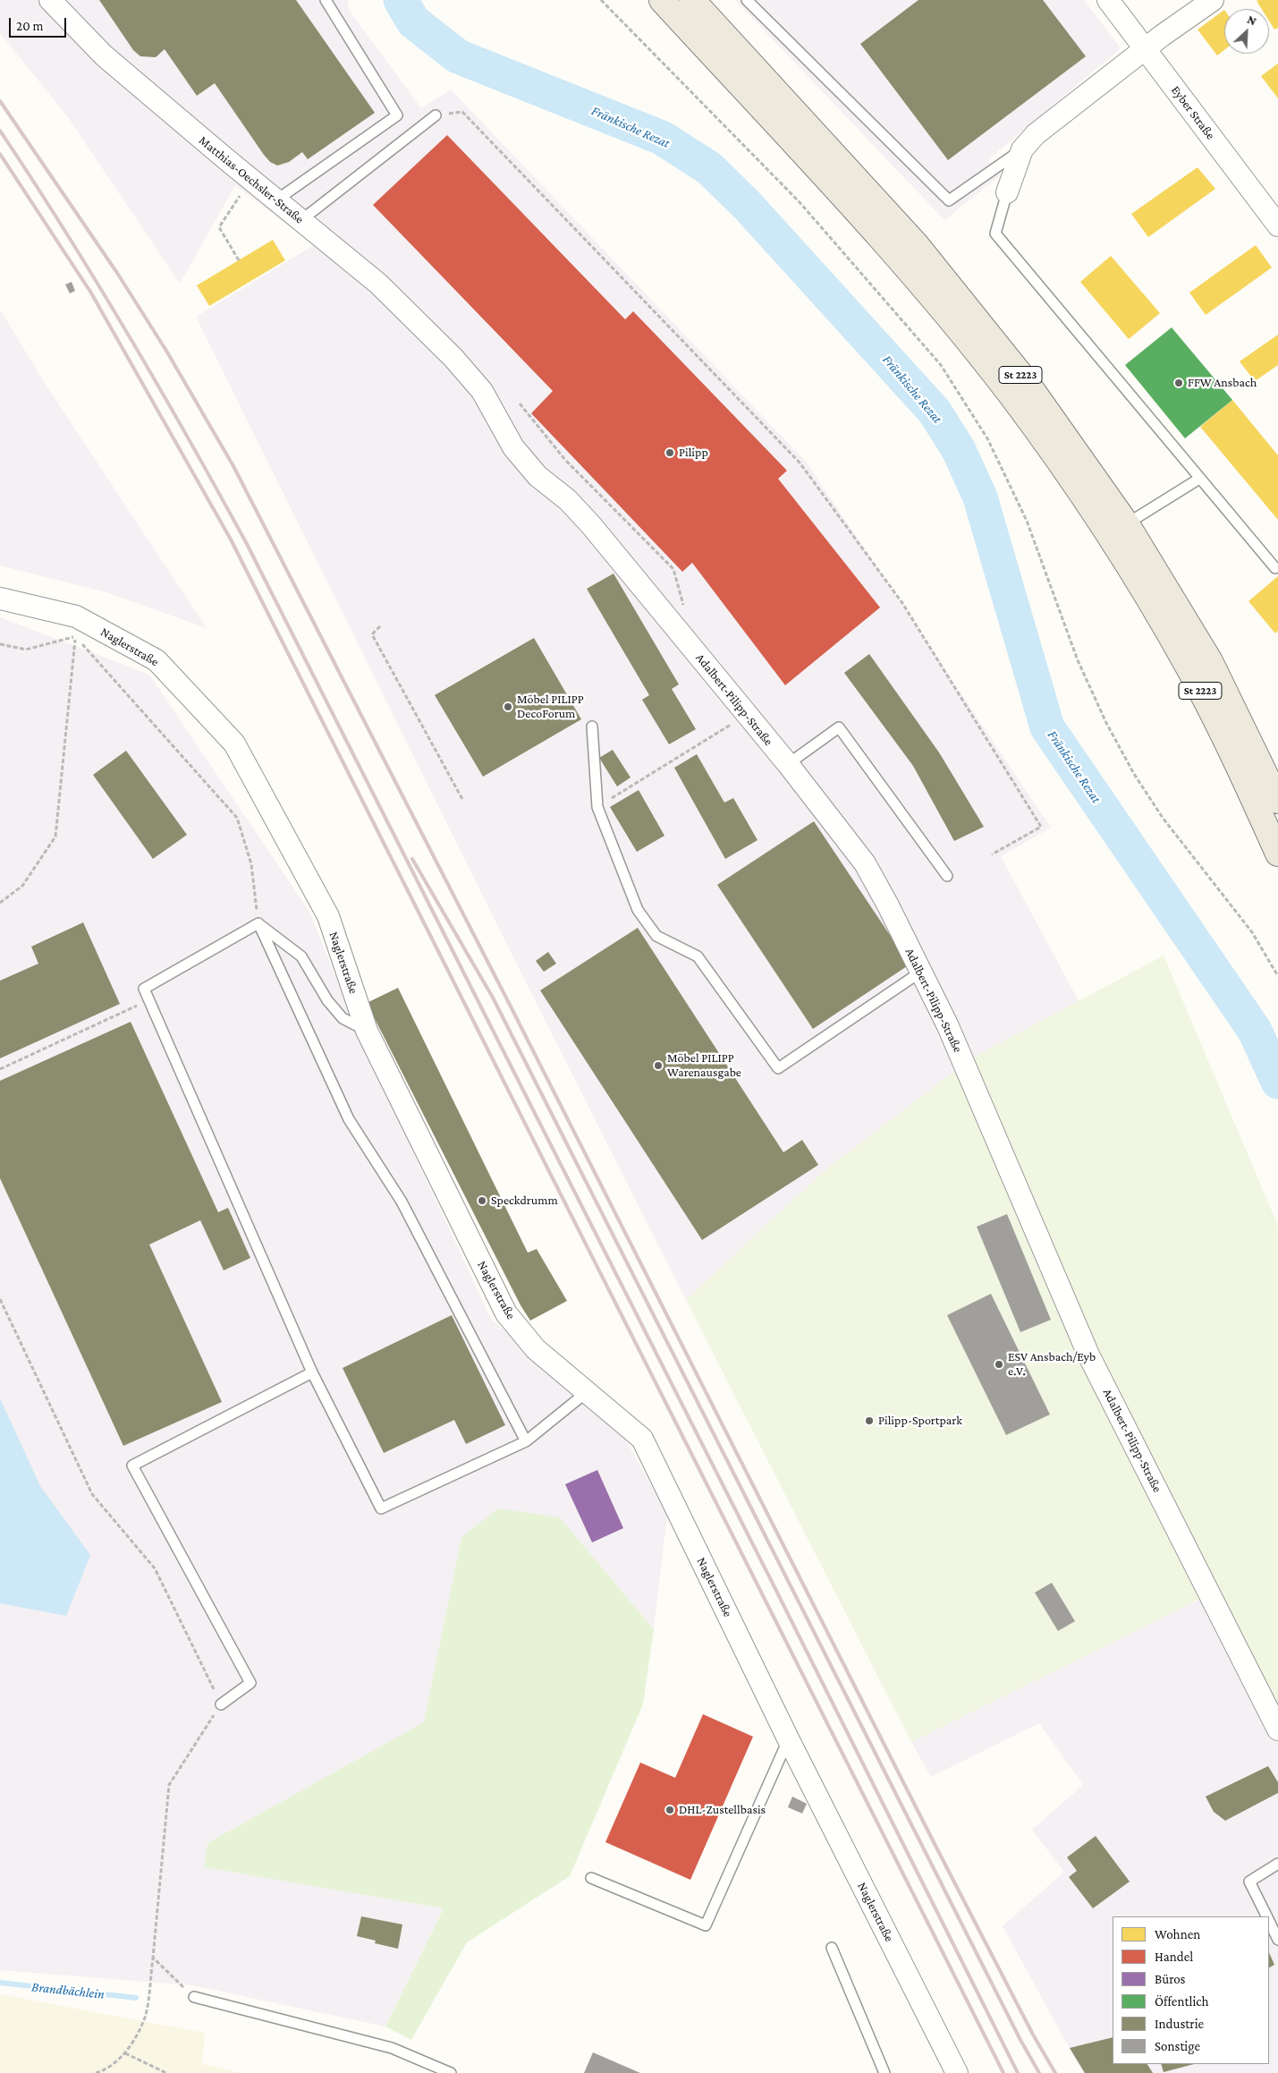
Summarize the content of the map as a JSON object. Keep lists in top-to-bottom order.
{
  "streets": {
    "main road": ["St 2223"],
    "street": [
      "Eyber Straße",
      "Matthias-Oechsler-Straße",
      "Naglerstraße",
      "Adalbert-Pilipp-Straße"
    ]
  },
  "crossings": [
    ["Matthias-Oechsler-Straße", "Adalbert-Pilipp-Straße"]
  ],
  "water": ["Fränkische Rezat", "Brandbächlein"],
  "places": [
    "FFW Ansbach",
    "Pilipp",
    "Möbel PILIPP DecoForum",
    "Möbel PILIPP Warenausgabe",
    "Speckdrumm",
    "ESV Ansbach/Eyb e.V.",
    "Pilipp-Sportpark",
    "DHL-Zustellbasis"
  ],
  "legend": [
    "Wohnen",
    "Handel",
    "Büros",
    "Öffentlich",
    "Industrie",
    "Sonstige"
  ],
  "scale_bar": "20 m",
  "north": "top right"
}
